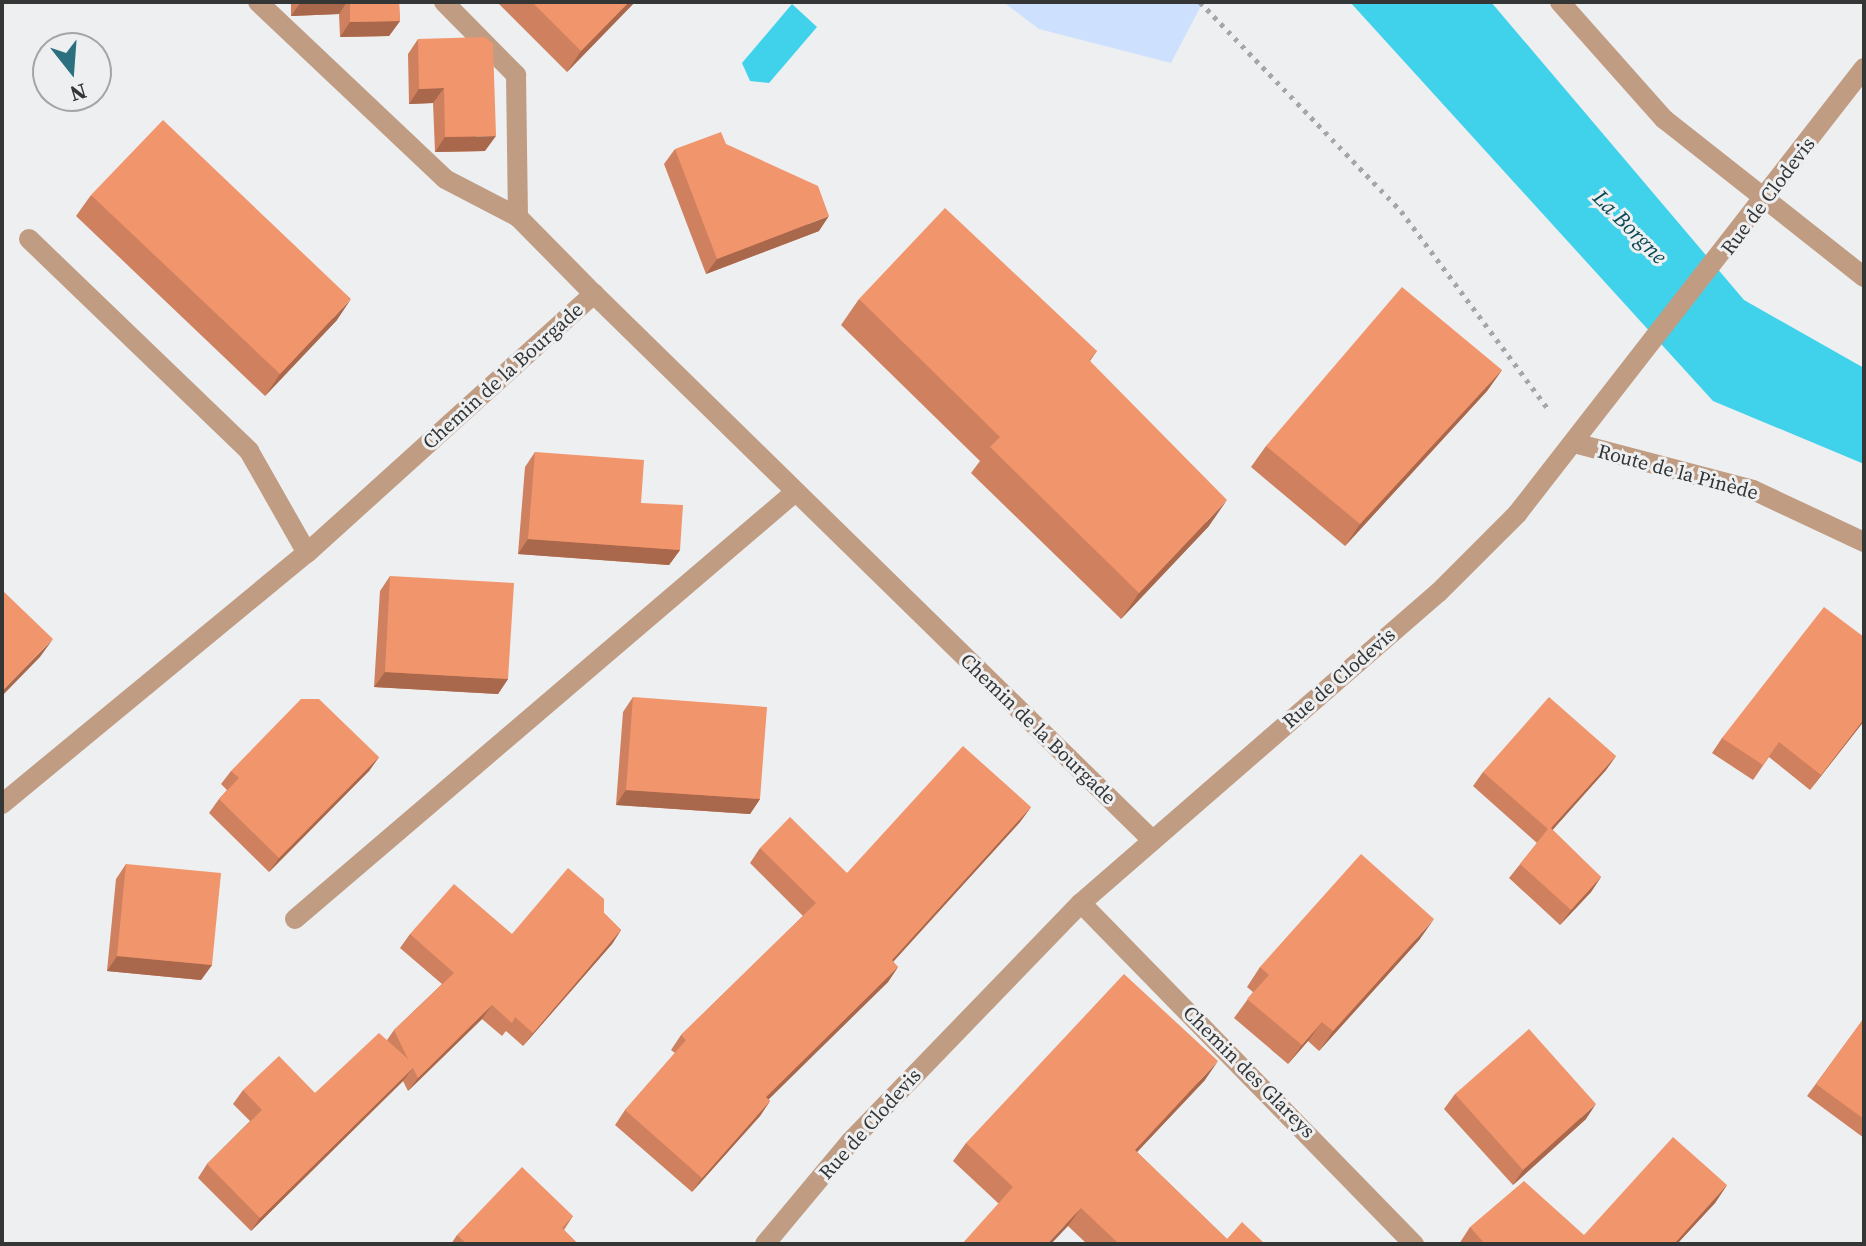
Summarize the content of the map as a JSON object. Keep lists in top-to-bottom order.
{
  "streets": {
    "street": [
      "Rue de Clodevis",
      "Chemin de la Bourgade",
      "Route de la Pinède",
      "Chemin des Glareys"
    ]
  },
  "crossings": [
    ["Rue de Clodevis", "Chemin de la Bourgade"],
    ["Rue de Clodevis", "Route de la Pinède"],
    ["Rue de Clodevis", "Chemin des Glareys"]
  ],
  "water": ["La Borgne"],
  "north": "bottom"
}
